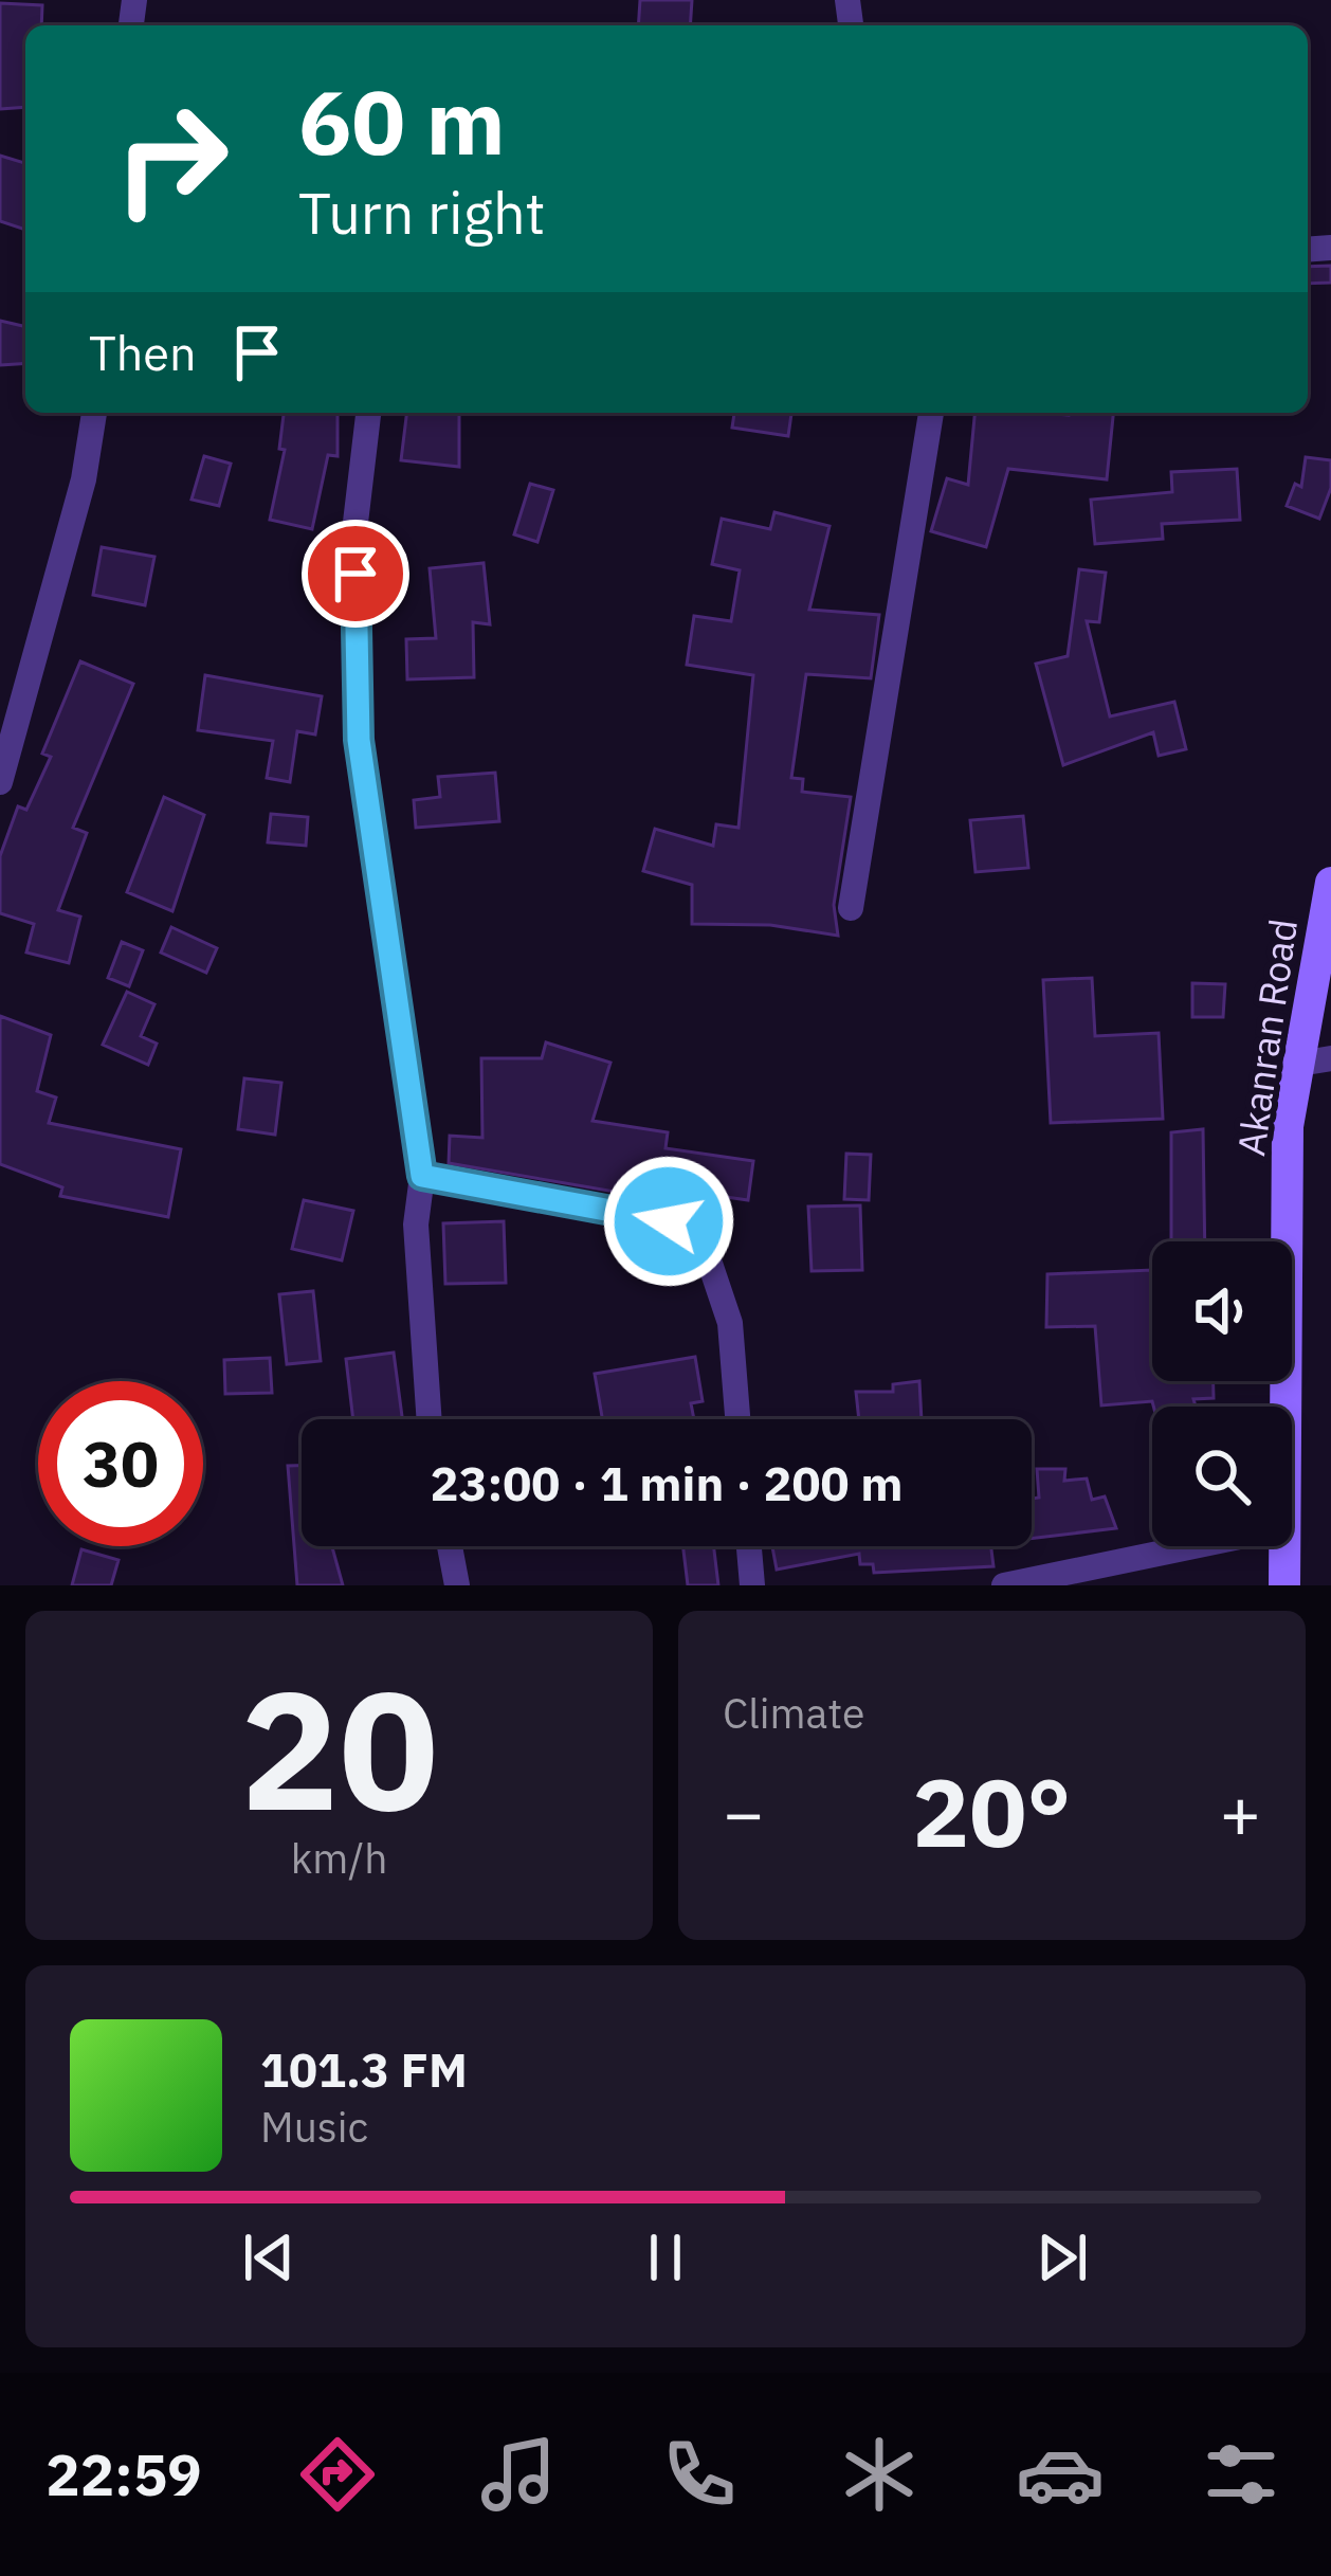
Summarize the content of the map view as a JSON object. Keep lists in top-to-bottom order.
{
  "streets": {
    "main road": ["Akanran Road"]
  },
  "page": {
    "turn": ["60 m", "Turn right"],
    "then": "Then",
    "limit": "30",
    "trip": "23:00 · 1 min · 200 m",
    "tile": [
      ["20", "km/h"],
      "Climate"
    ],
    "heat": ["−", "20°", "+"],
    "song": ["101.3 FM", "Music"],
    "tabs": "22:59"
  }
}
